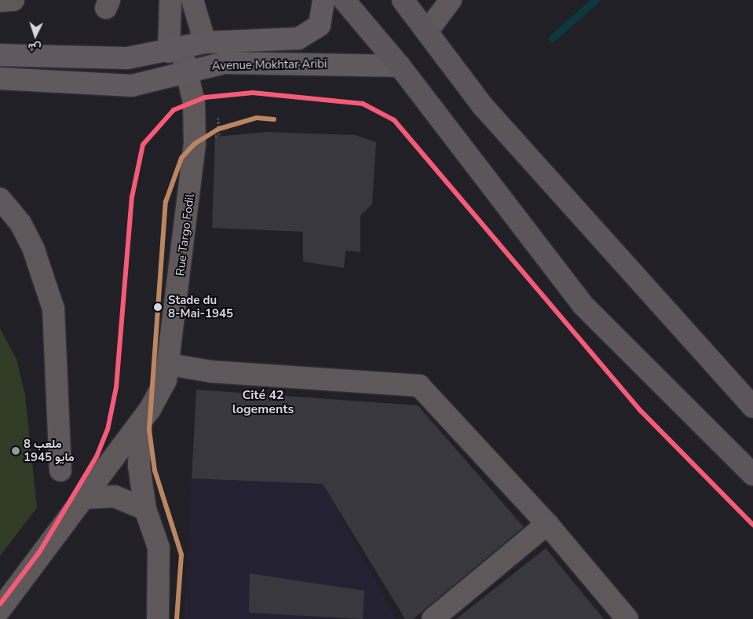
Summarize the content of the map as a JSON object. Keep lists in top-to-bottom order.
{
  "streets": {
    "main road": ["Avenue Mokhtar Aribi"],
    "street": ["Rue Targo Fodil"]
  },
  "crossings": [
    ["Avenue Mokhtar Aribi", "Rue Targo Fodil"]
  ],
  "districts": ["Cité 42 logements"],
  "places": ["Stade du 8-Mai-1945", "ملعب 8 مايو 1945"],
  "north": "bottom"
}
